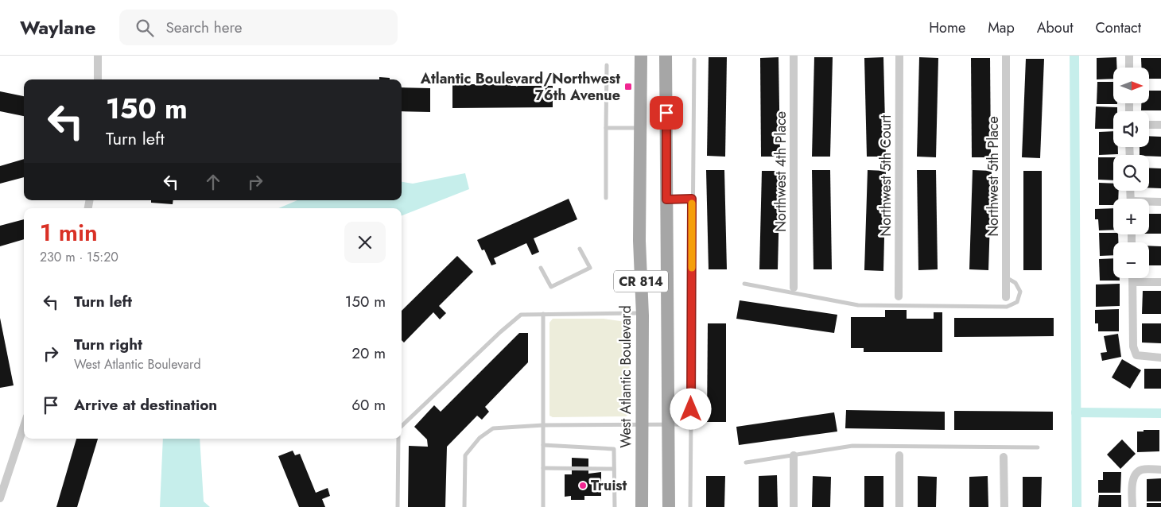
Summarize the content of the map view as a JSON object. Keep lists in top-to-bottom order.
{
  "streets": {
    "main road": ["CR 814", "West Atlantic Boulevard"],
    "street": ["Northwest 4th Place", "Northwest 5th Court", "Northwest 5th Place"]
  },
  "places": {
    "transit": ["Atlantic Boulevard/Northwest 76th Avenue"],
    "other": ["Truist"]
  },
  "north": "right",
  "page": {
    "header": "Waylane",
    "search": "Search here",
    "nav": [
      "Home",
      "Map",
      "About",
      "Contact"
    ],
    "map_buttons": ["+", "−"],
    "turn": ["150 m", "Turn left"],
    "heading": ["1 min", "230 m · 15:20"],
    "list": [
      {
        "name": "Turn left",
        "value": "150 m"
      },
      {
        "name": "Turn right",
        "note": "West Atlantic Boulevard",
        "value": "20 m"
      },
      {
        "name": "Arrive at destination",
        "value": "60 m"
      }
    ]
  }
}
